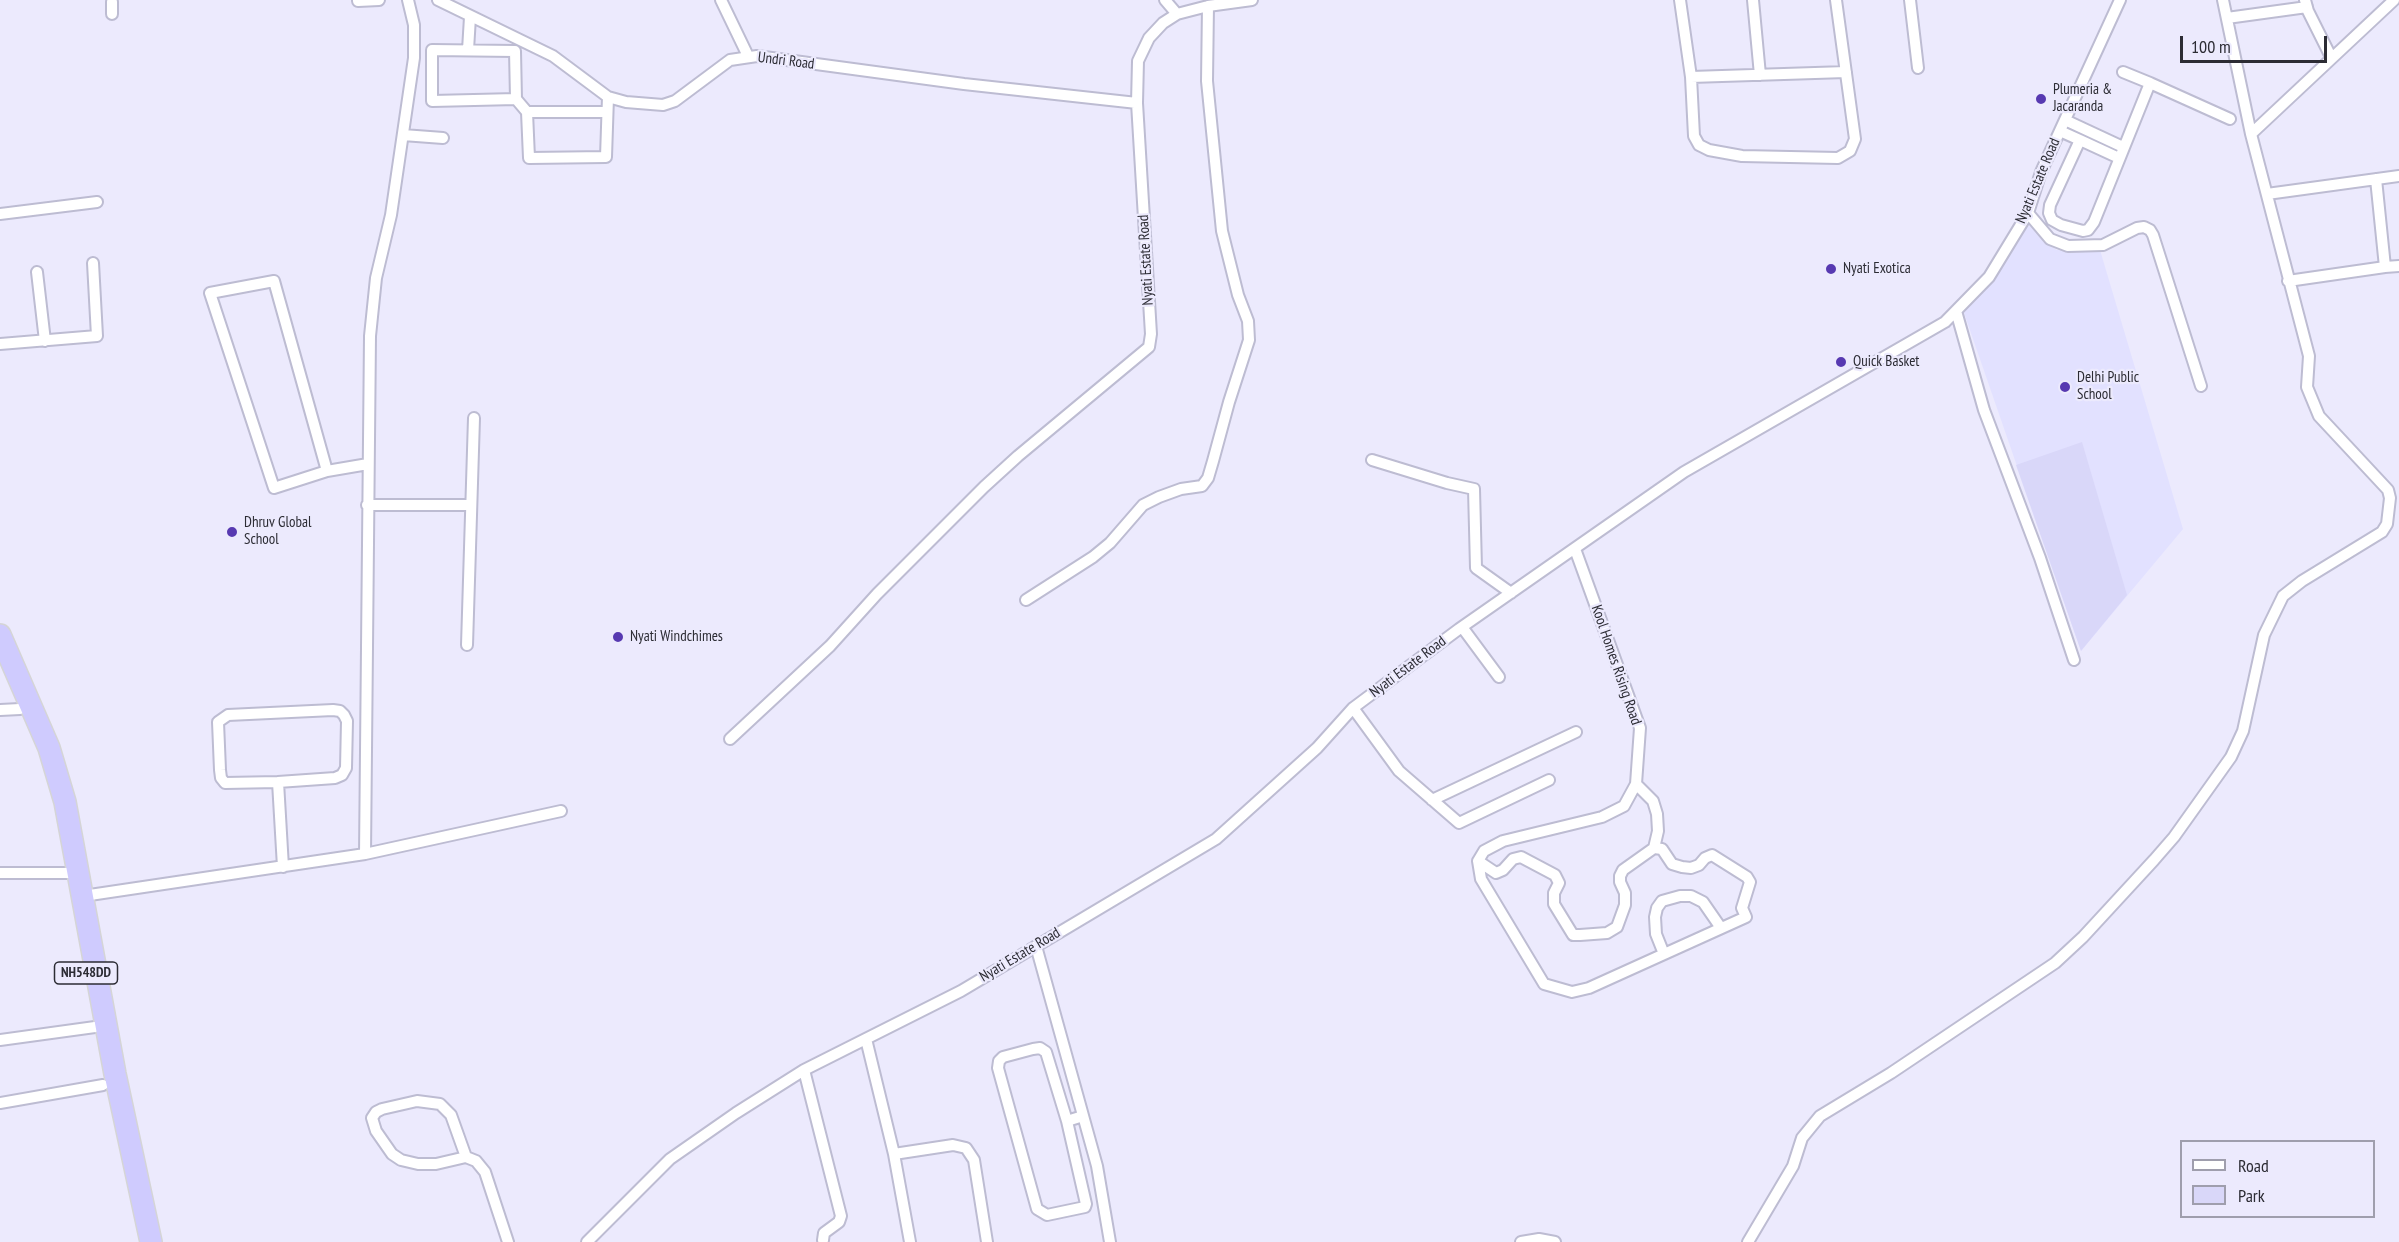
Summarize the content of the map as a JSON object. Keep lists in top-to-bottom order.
{
  "streets": {
    "highway": ["NH548DD"],
    "street": ["Undri Road", "Nyati Estate Road", "Kool Homes Rising Road"]
  },
  "crossings": [
    ["Undri Road", "Nyati Estate Road"],
    ["Nyati Estate Road", "Kool Homes Rising Road"]
  ],
  "places": [
    "Plumeria & Jacaranda",
    "Nyati Exotica",
    "Quick Basket",
    "Delhi Public School",
    "Dhruv Global School",
    "Nyati Windchimes"
  ],
  "legend": ["Road", "Park"],
  "scale_bar": "100 m"
}
